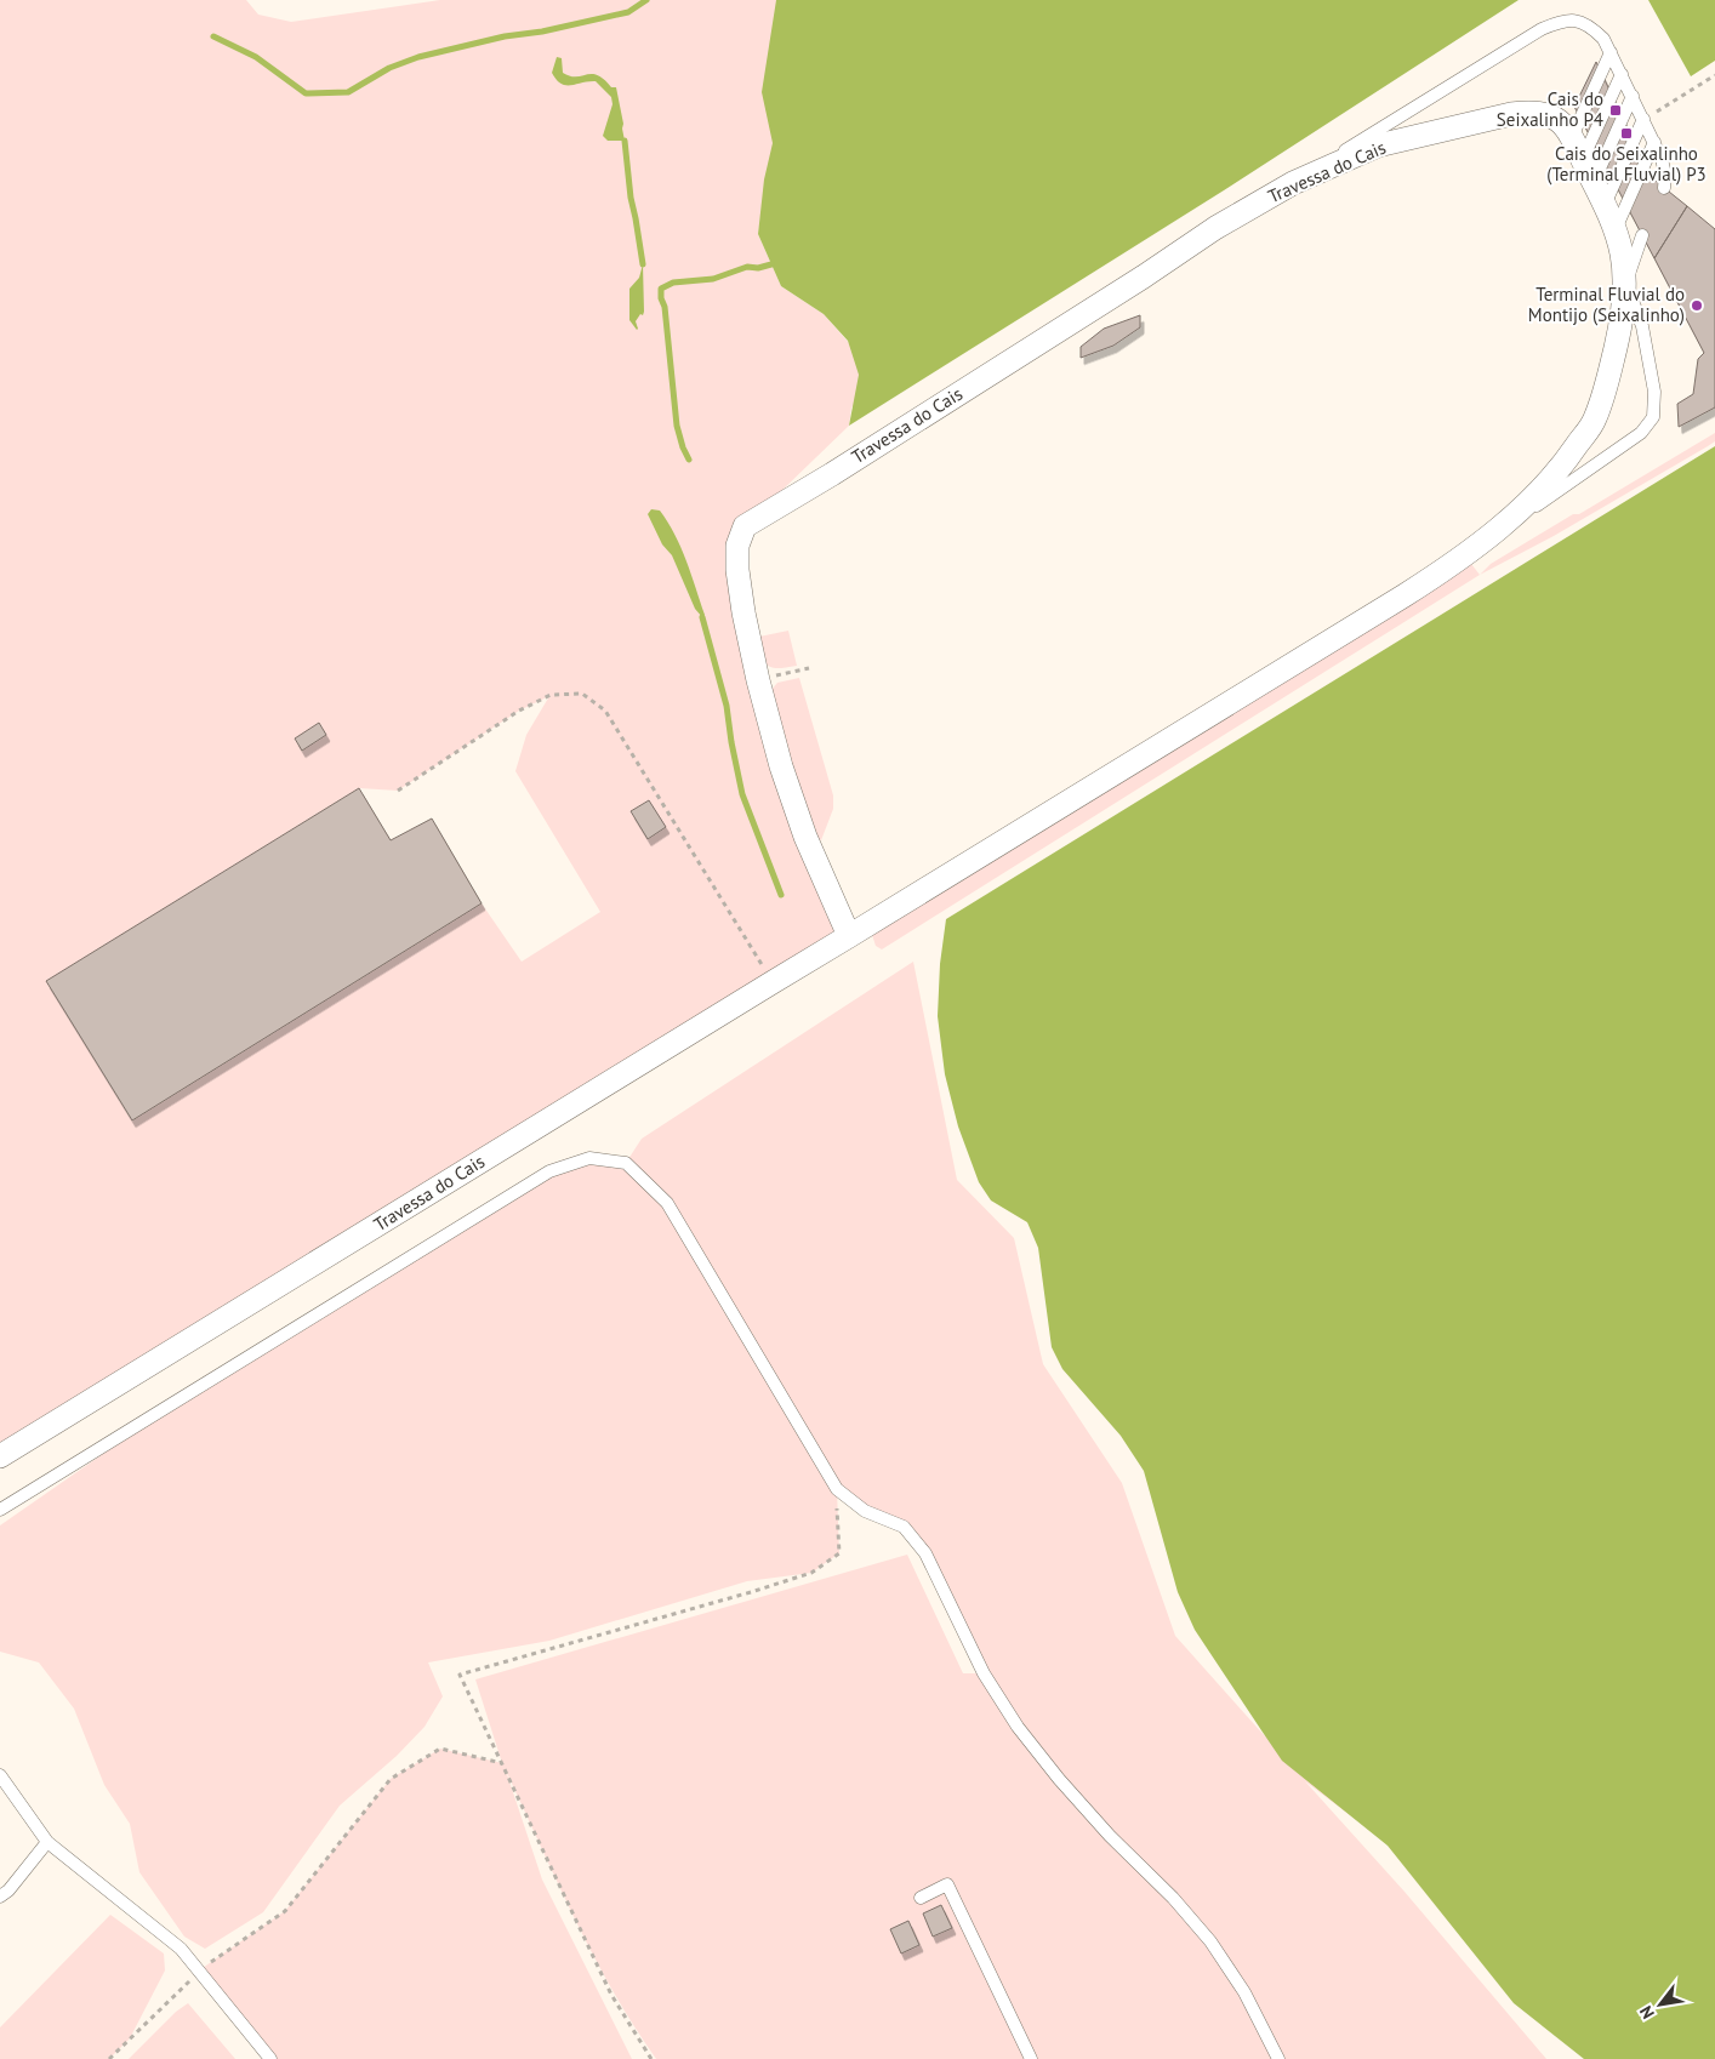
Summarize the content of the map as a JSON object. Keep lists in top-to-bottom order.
{
  "streets": {
    "street": ["Travessa do Cais"]
  },
  "places": {
    "transit": ["Cais do Seixalinho P4", "Cais do Seixalinho (Terminal Fluvial) P3"],
    "other": ["Terminal Fluvial do Montijo (Seixalinho)"]
  },
  "north": "bottom left"
}
